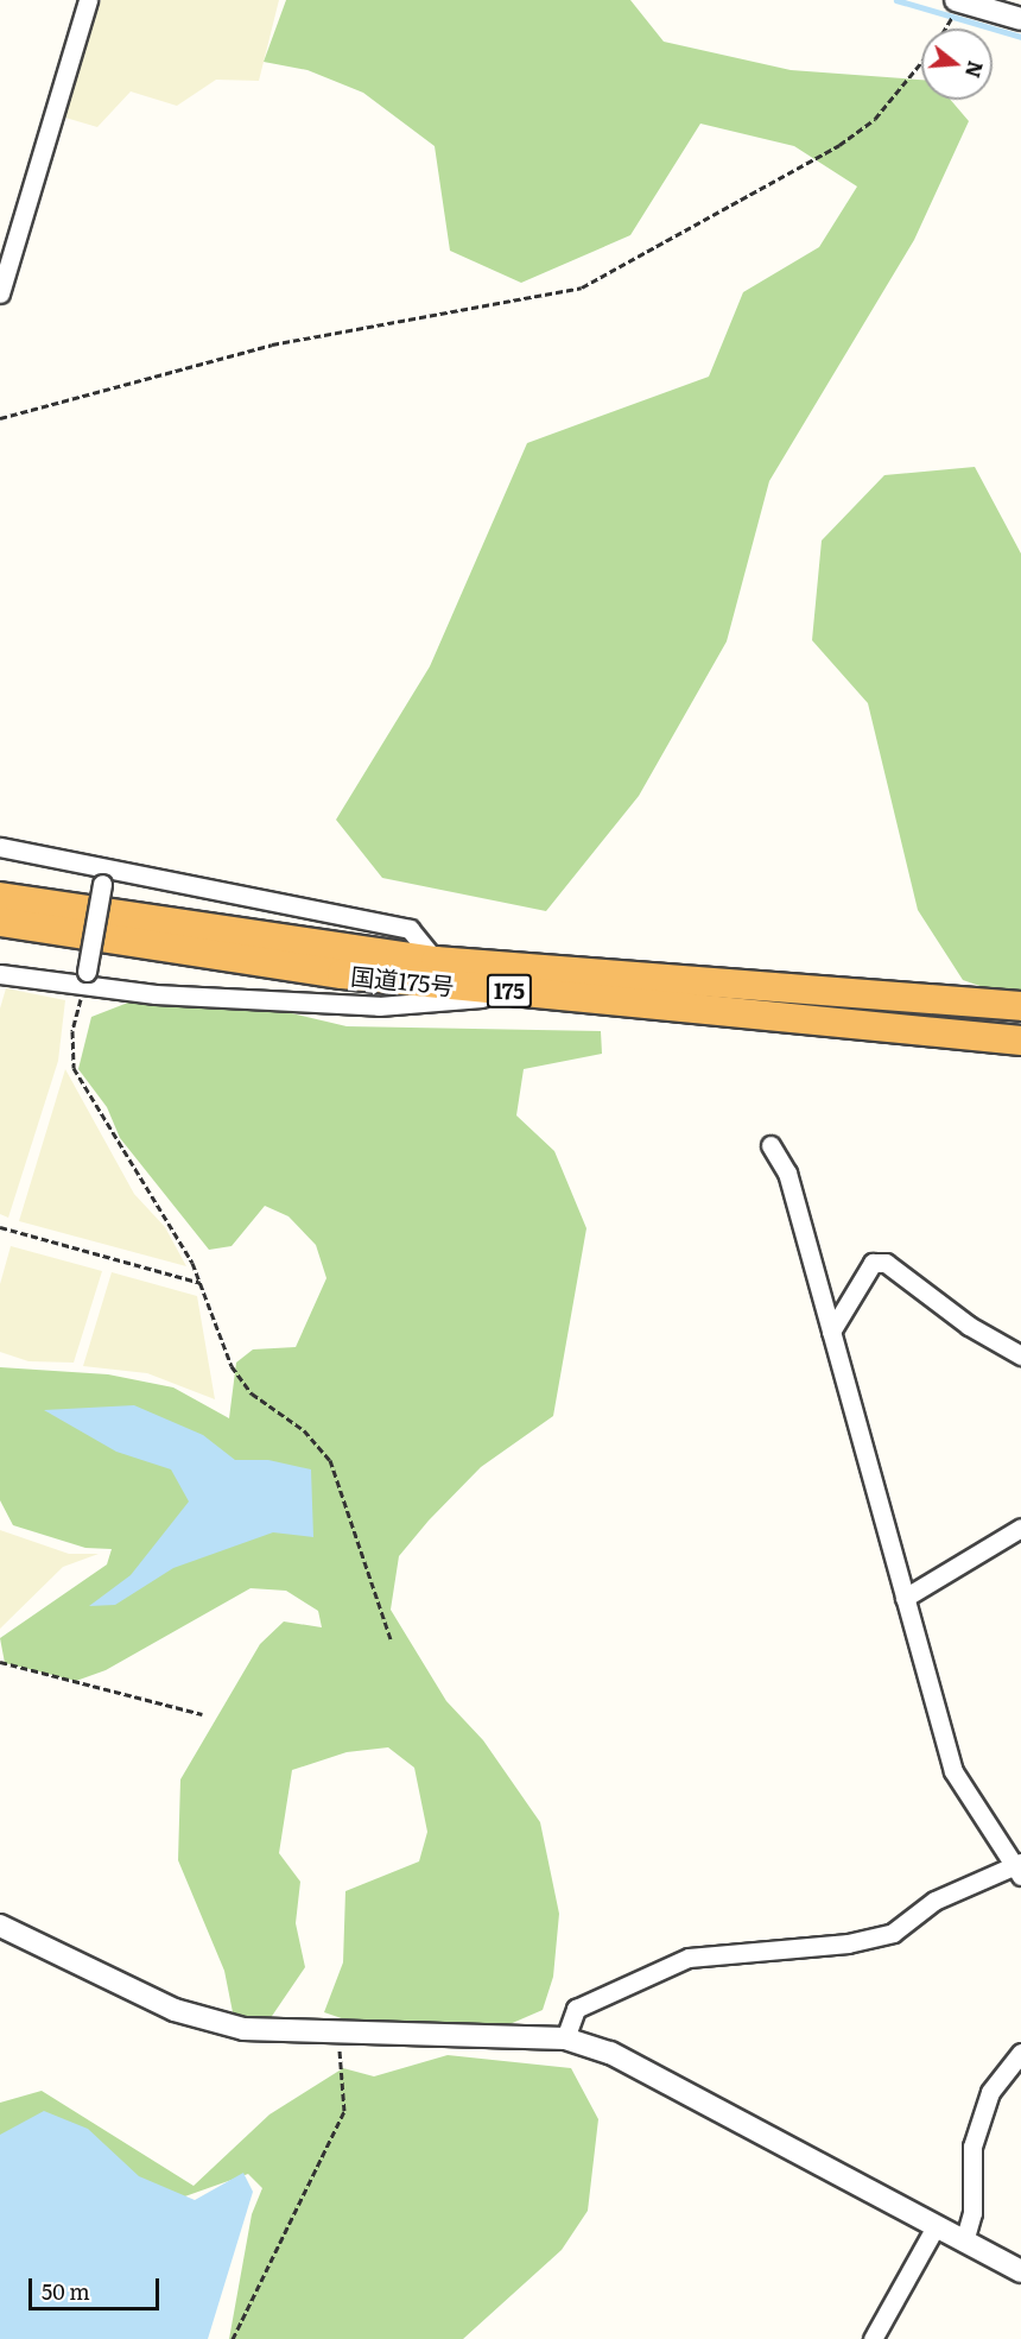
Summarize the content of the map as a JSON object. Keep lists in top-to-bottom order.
{
  "streets": {
    "highway": ["国道175号", "175"]
  },
  "scale_bar": "50 m",
  "north": "right"
}
